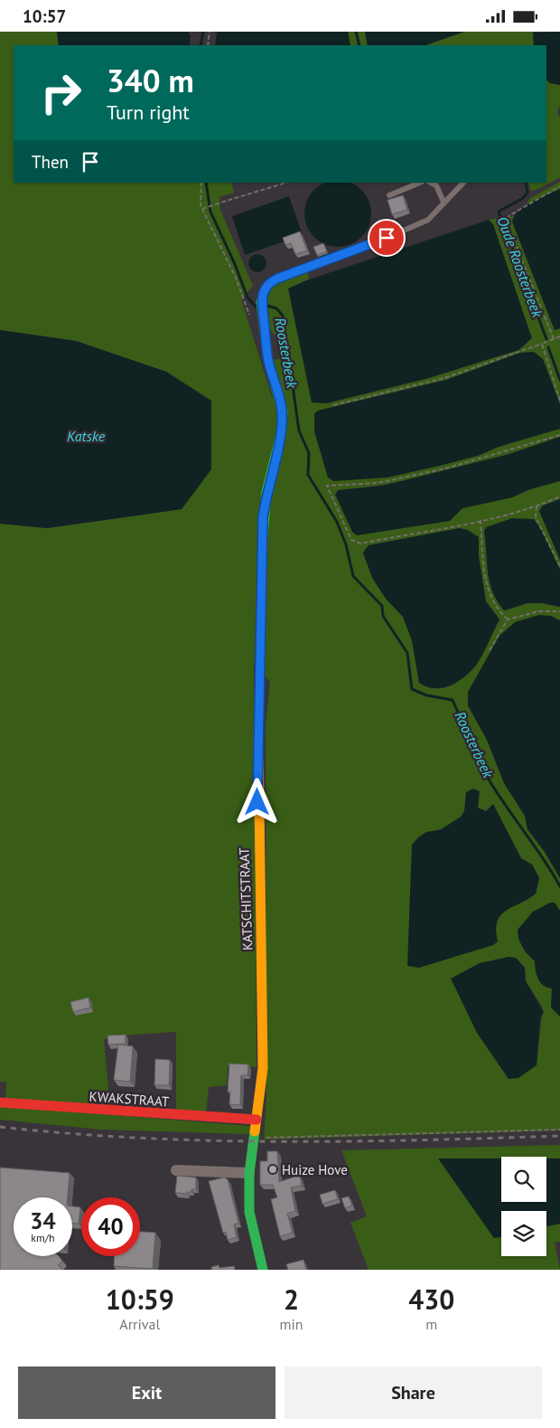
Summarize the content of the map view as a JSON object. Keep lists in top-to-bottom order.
{
  "streets": {
    "street": ["KATSCHITSTRAAT", "KWAKSTRAAT"]
  },
  "crossings": [
    ["KATSCHITSTRAAT", "KWAKSTRAAT"]
  ],
  "water": ["Oude Roosterbeek", "Roosterbeek", "Katske"],
  "places": ["Huize Hove"],
  "page": {
    "status": "10:57",
    "turn": ["340 m", "Turn right"],
    "then": "Then",
    "speed": "34 km/h",
    "limit": "40",
    "eta": [
      "10:59",
      "Arrival",
      "2",
      "min",
      "430",
      "m"
    ],
    "buttons": ["Exit", "Share"]
  }
}
